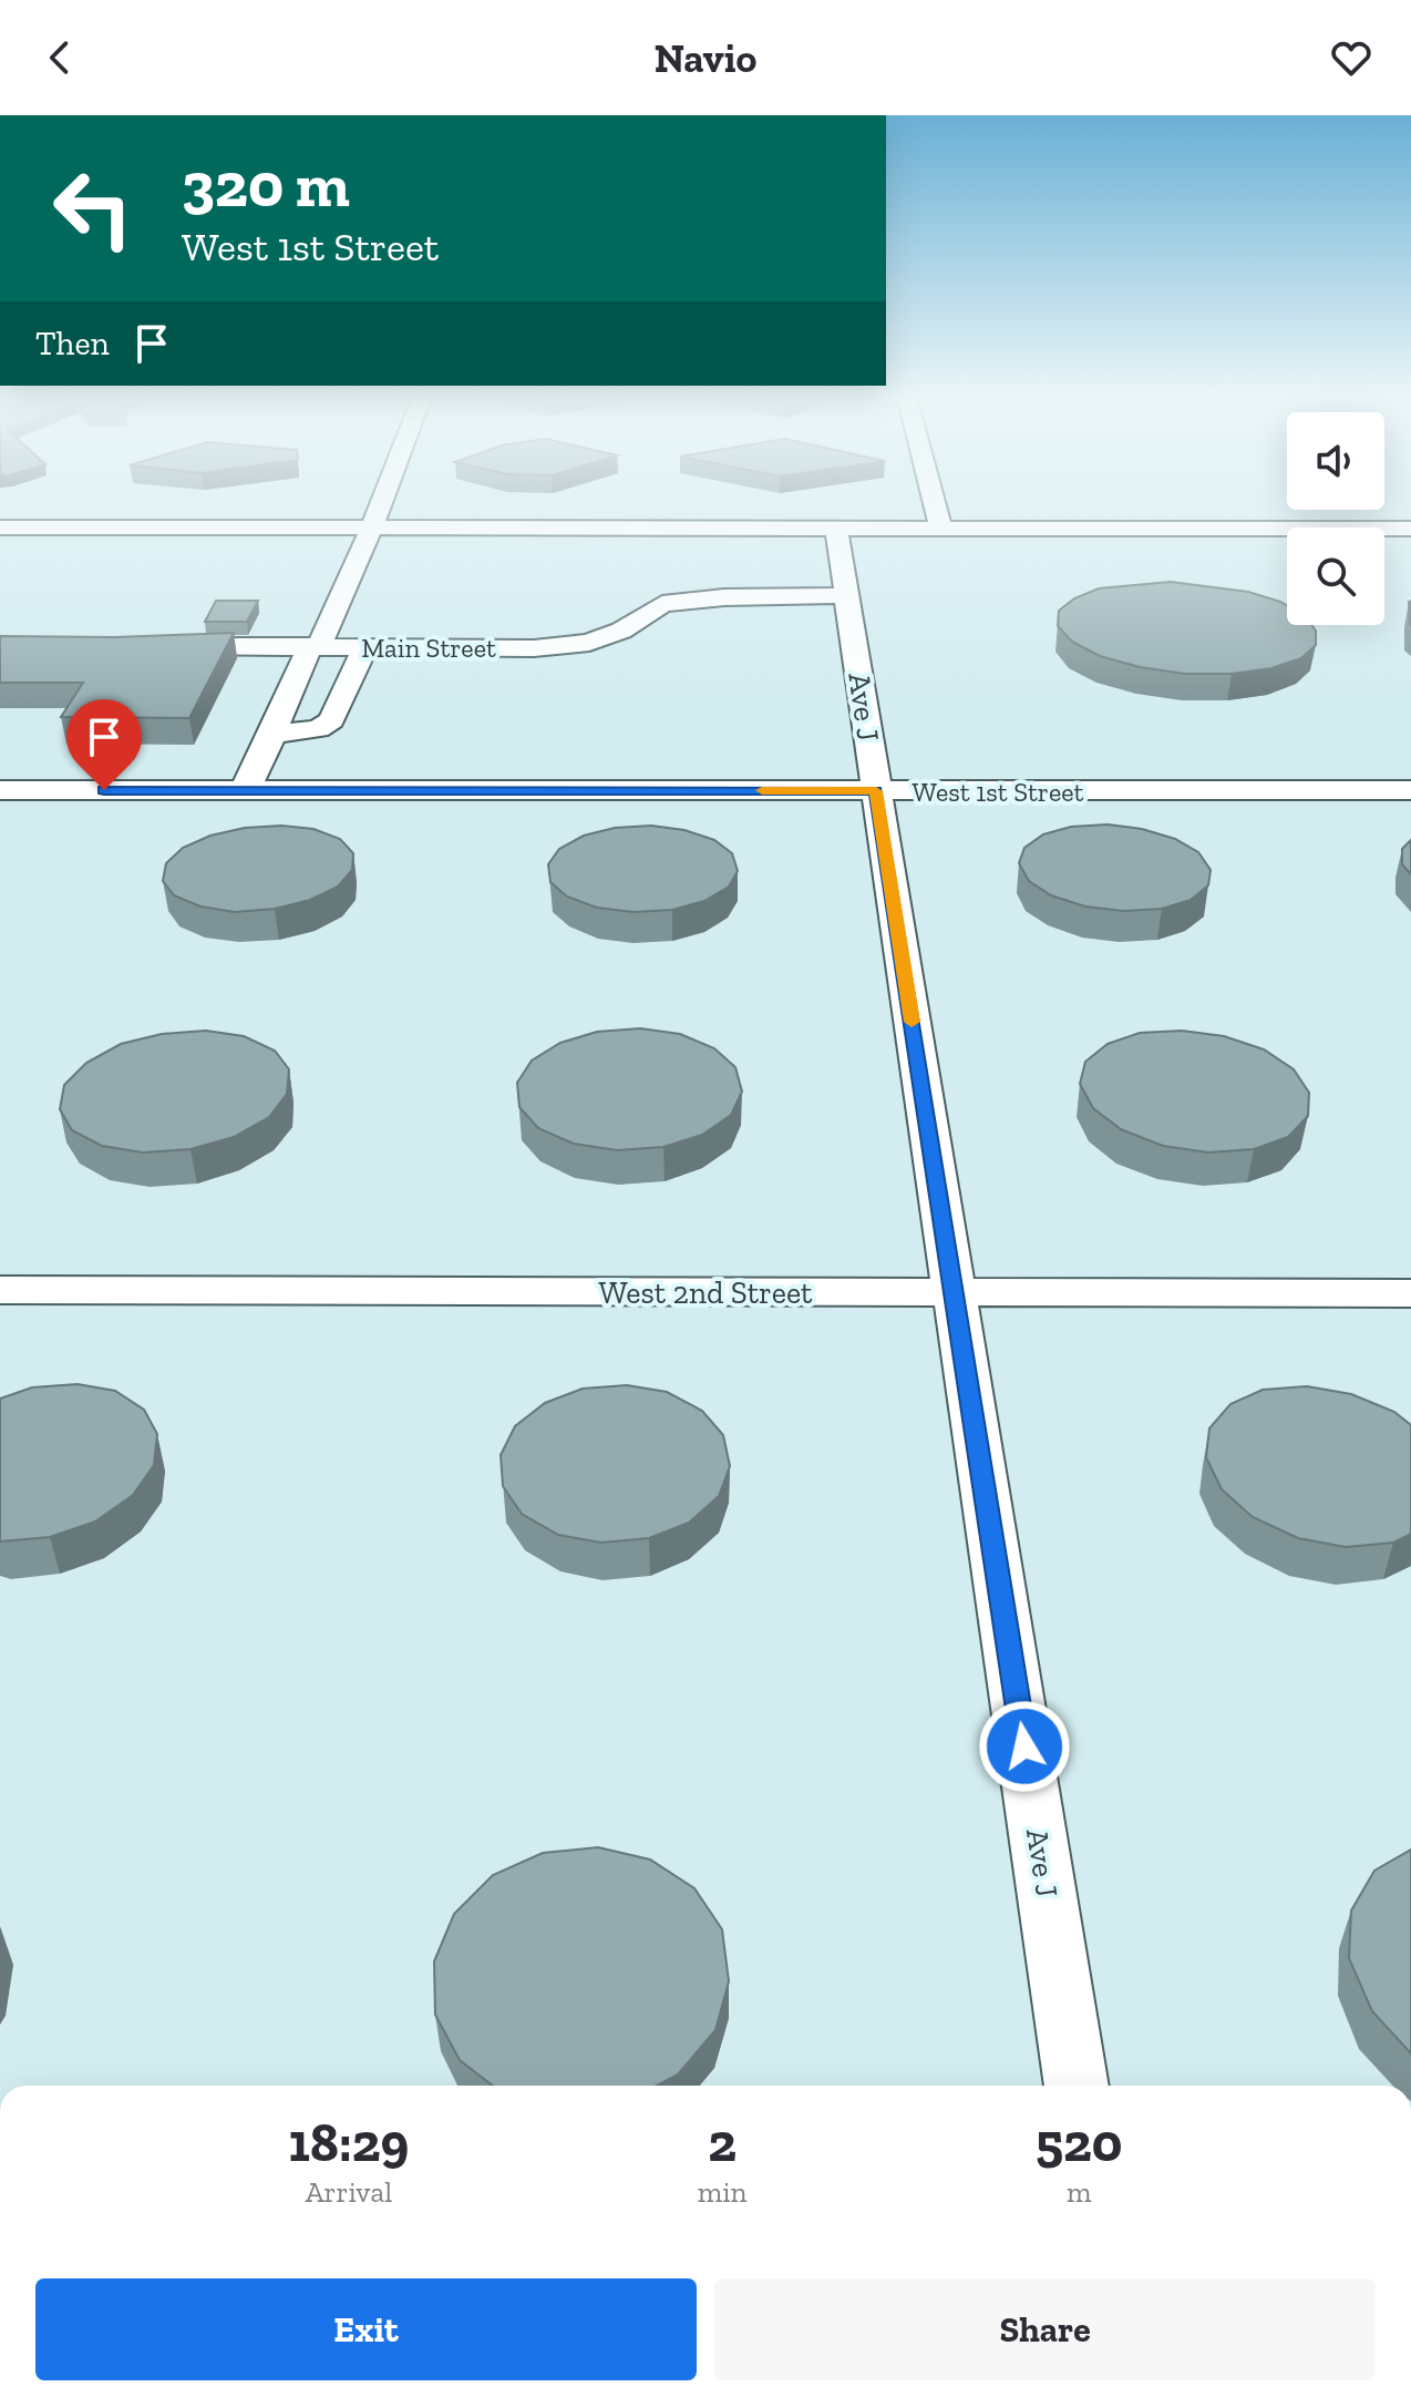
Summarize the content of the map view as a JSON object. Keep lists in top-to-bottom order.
{
  "streets": {
    "street": [
      "Main Street",
      "Ave J",
      "West 1st Street",
      "West 2nd Street"
    ]
  },
  "crossings": [
    ["Main Street", "Ave J"],
    ["Ave J", "West 1st Street"],
    ["Ave J", "West 2nd Street"]
  ],
  "page": {
    "header": "Navio",
    "turn": ["320 m", "West 1st Street"],
    "then": "Then",
    "eta": [
      "18:29",
      "Arrival",
      "2",
      "min",
      "520",
      "m"
    ],
    "buttons": ["Exit", "Share"]
  }
}
